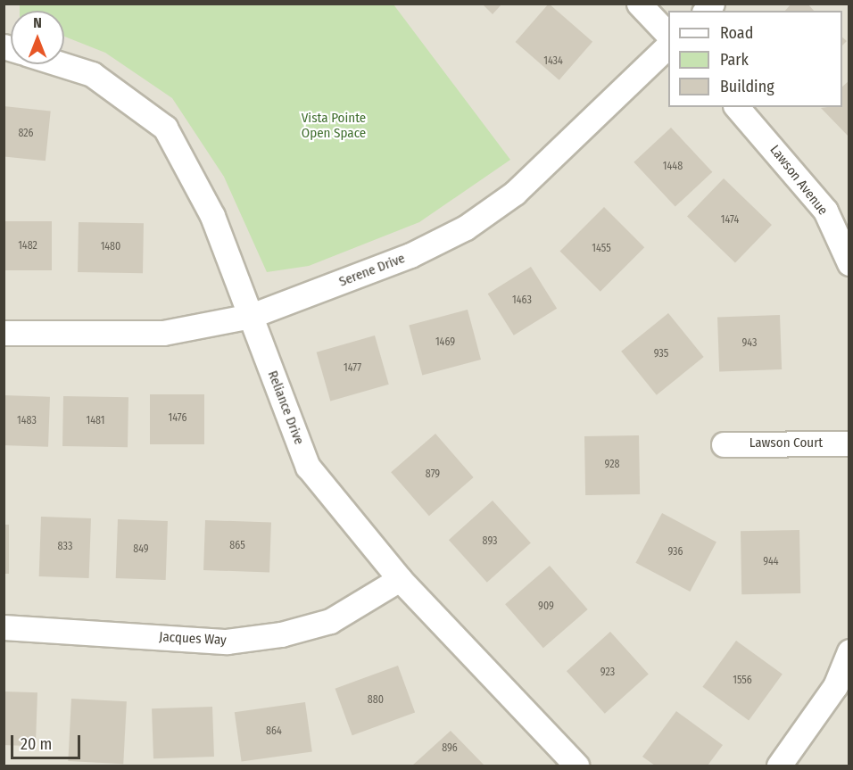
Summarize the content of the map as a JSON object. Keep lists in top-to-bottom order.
{
  "streets": {
    "street": [
      "Lawson Avenue",
      "Serene Drive",
      "Reliance Drive",
      "Lawson Court",
      "Jacques Way"
    ]
  },
  "crossings": [
    ["Serene Drive", "Reliance Drive"],
    ["Reliance Drive", "Jacques Way"]
  ],
  "parks": ["Vista Pointe Open Space"],
  "house_numbers": [
    "1434",
    "826",
    "1448",
    "1474",
    "1482",
    "1480",
    "1455",
    "1463",
    "1469",
    "943",
    "935",
    "1477",
    "1476",
    "1483",
    "1481",
    "928",
    "879",
    "893",
    "865",
    "833",
    "849",
    "936",
    "944",
    "909",
    "923",
    "1556",
    "880",
    "864",
    "896"
  ],
  "legend": ["Road", "Park", "Building"],
  "scale_bar": "20 m",
  "north": "top"
}
